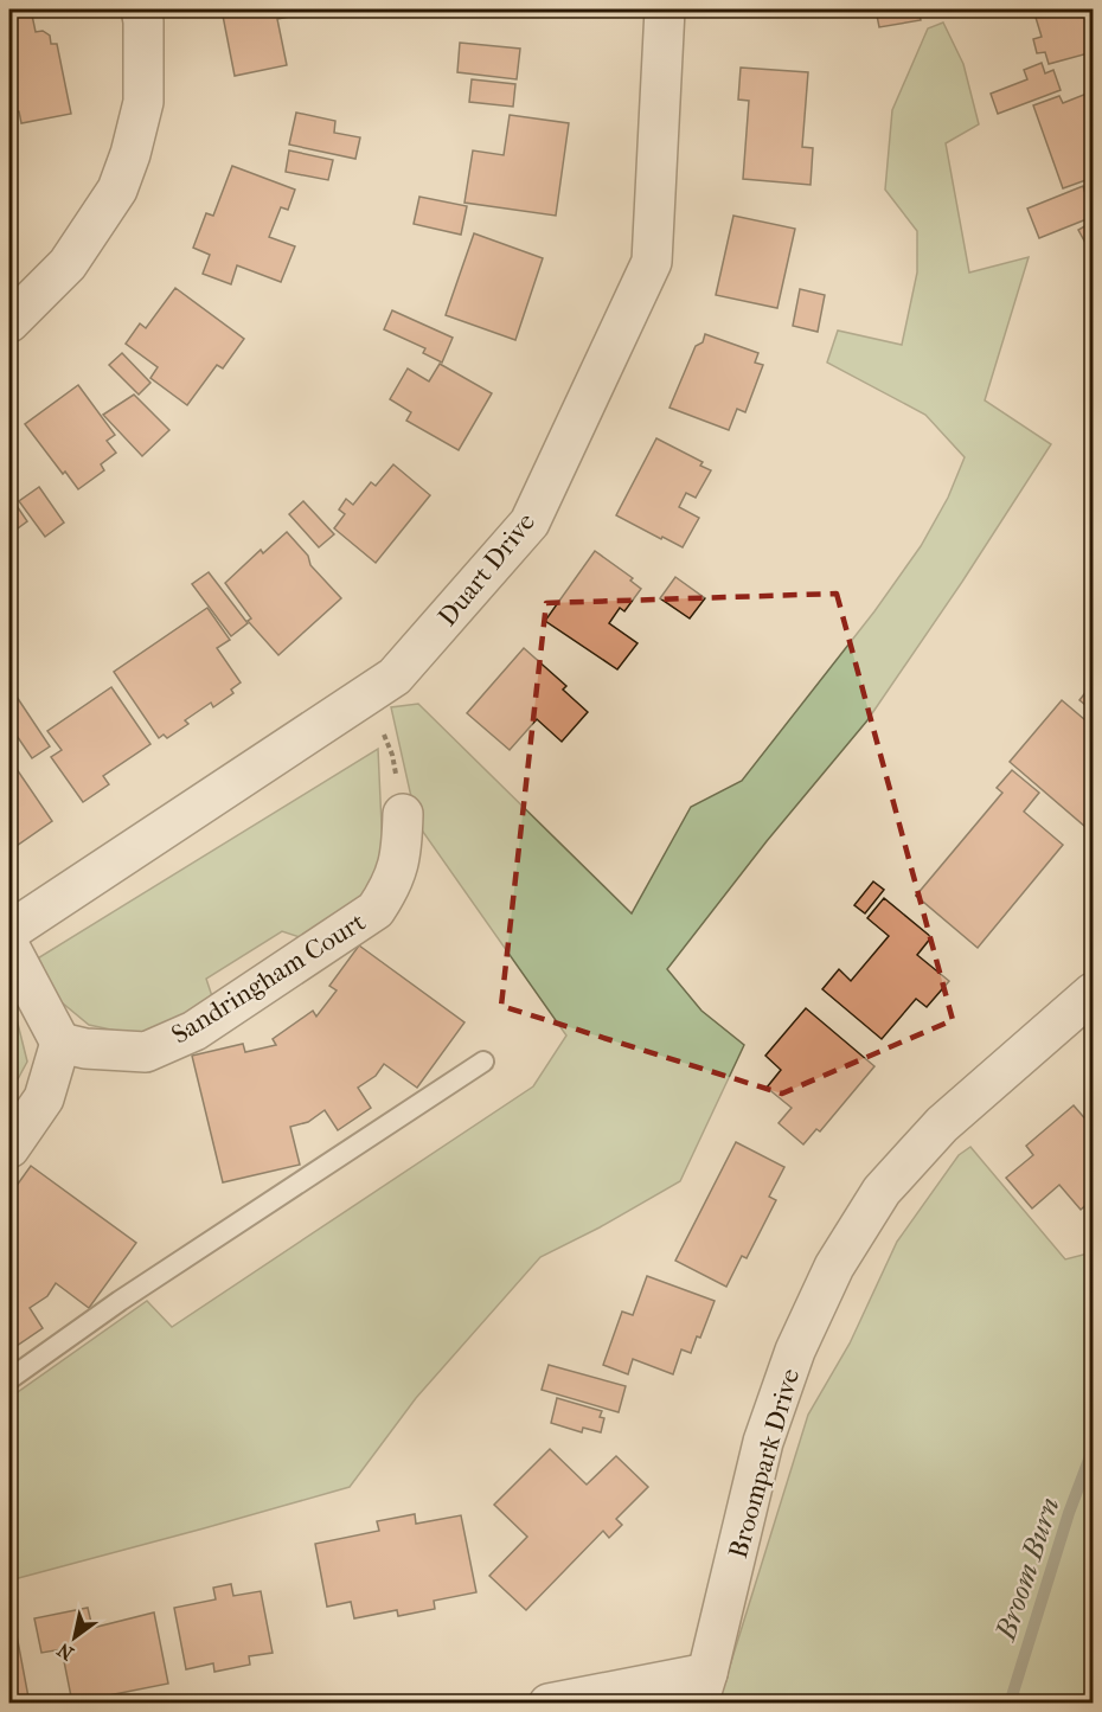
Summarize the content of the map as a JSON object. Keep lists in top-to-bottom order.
{
  "streets": {
    "street": ["Duart Drive", "Sandringham Court", "Broompark Drive"]
  },
  "water": ["Broom Burn"],
  "north": "bottom left"
}
